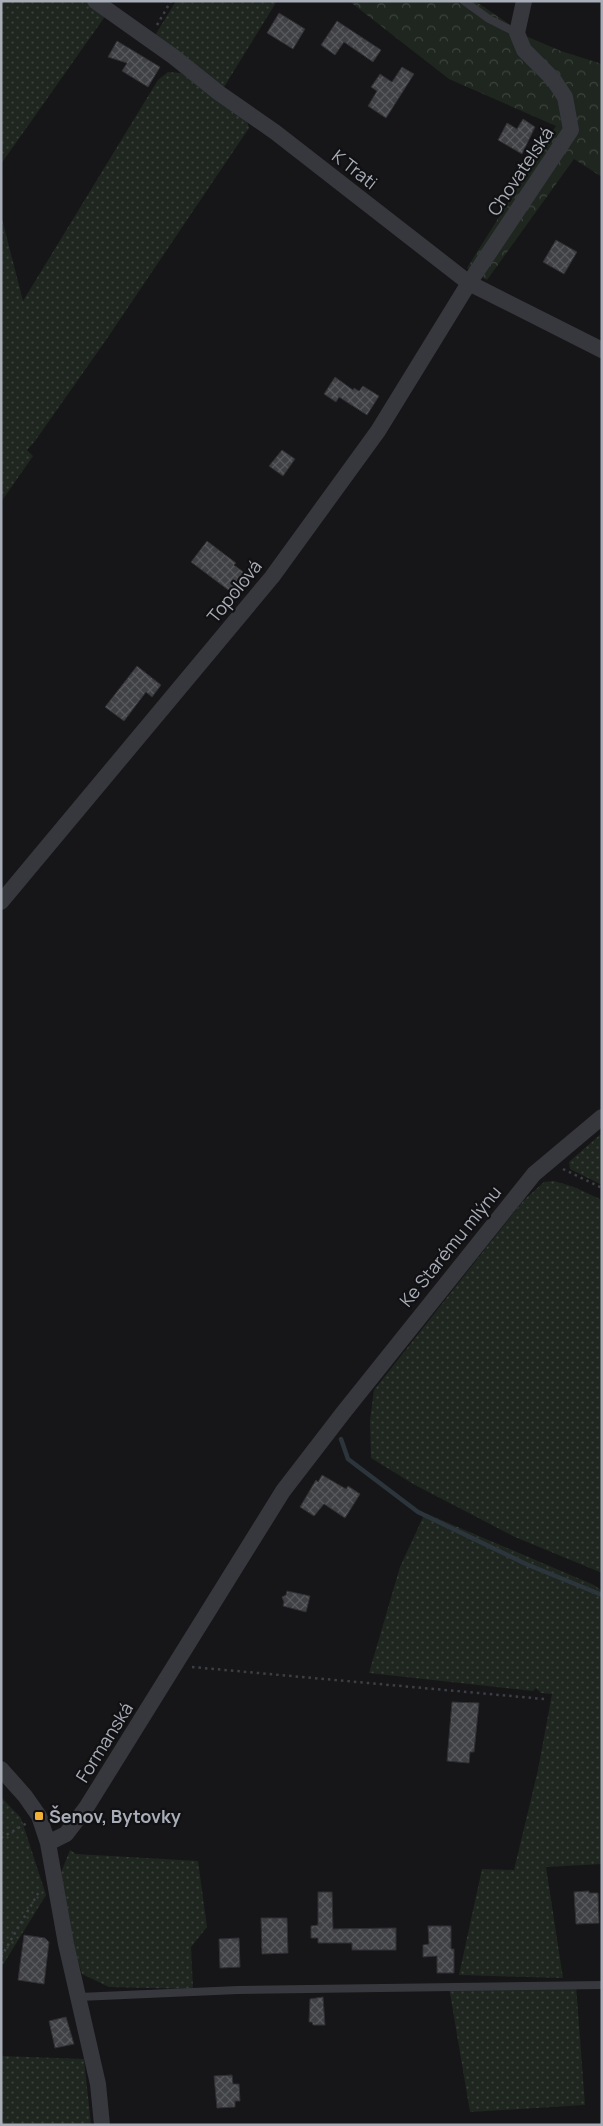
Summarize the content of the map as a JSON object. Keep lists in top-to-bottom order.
{
  "streets": {
    "street": [
      "K Trati",
      "Chovatelská",
      "Topolová",
      "Ke Starému mlýnu",
      "Formanská"
    ]
  },
  "crossings": [
    ["K Trati", "Chovatelská"],
    ["K Trati", "Topolová"],
    ["Chovatelská", "Topolová"],
    ["Ke Starému mlýnu", "Formanská"]
  ],
  "places": {
    "transit": ["Šenov, Bytovky"]
  }
}
